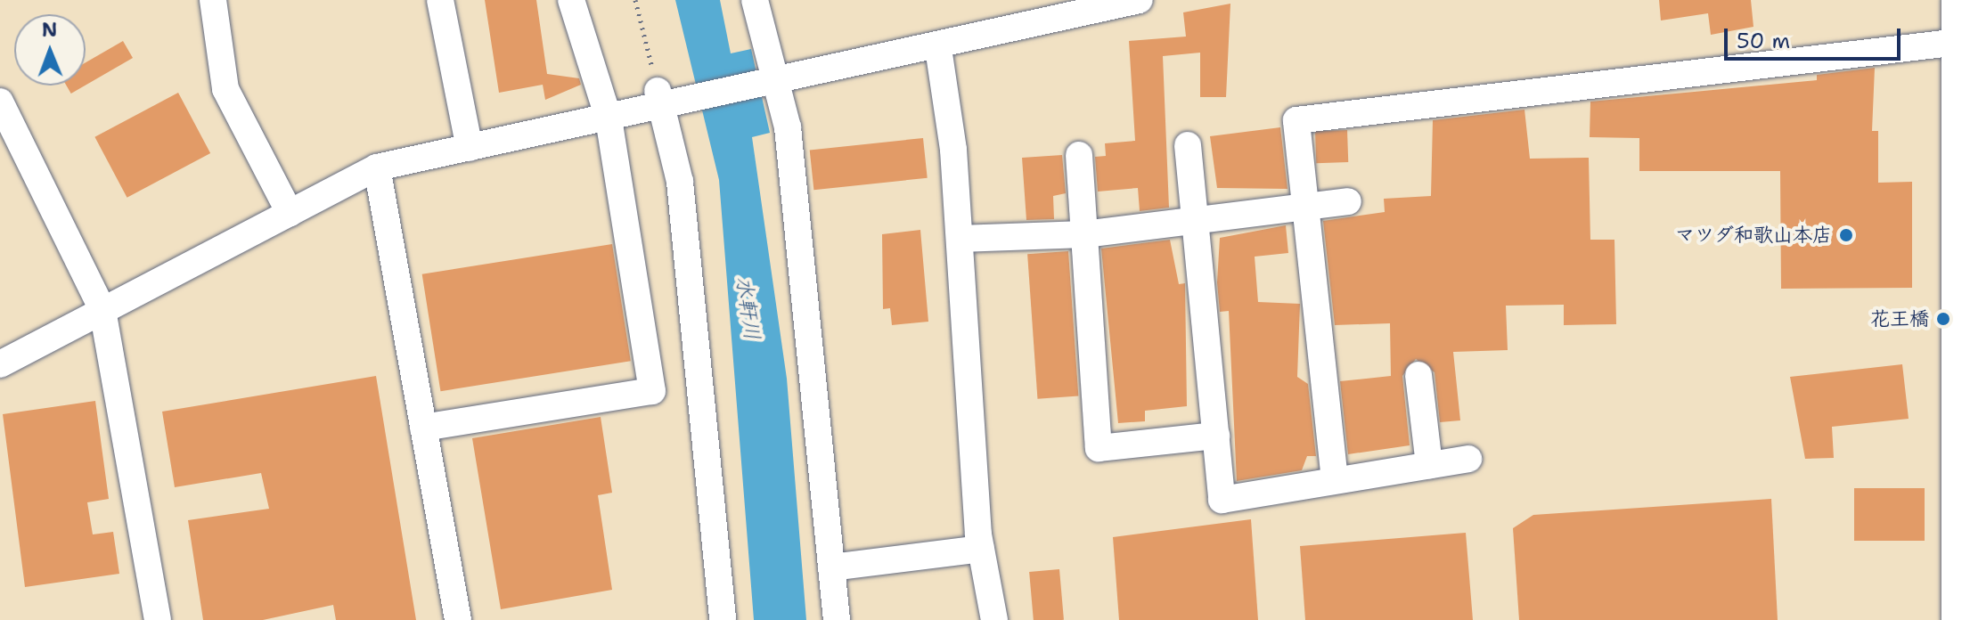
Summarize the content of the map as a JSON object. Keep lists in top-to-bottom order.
{
  "water": ["水軒川"],
  "places": ["マツダ和歌山本店", "花王橋"],
  "scale_bar": "50 m",
  "north": "top"
}
